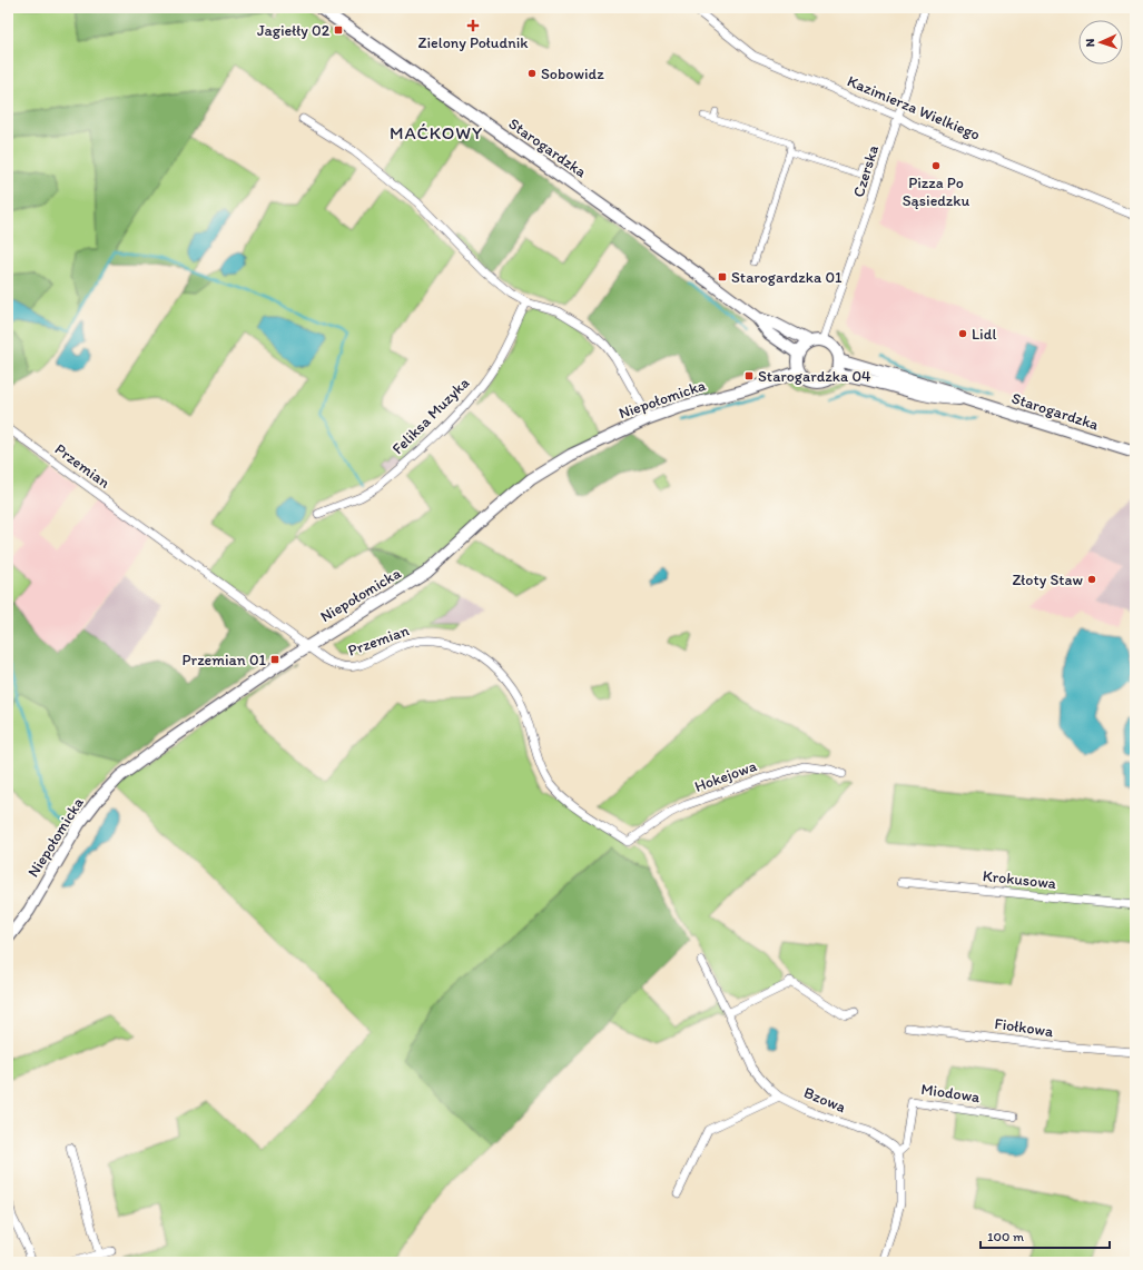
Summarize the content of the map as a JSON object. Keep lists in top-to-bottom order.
{
  "streets": {
    "main road": ["Starogardzka", "Niepołomicka"],
    "street": [
      "Kazimierza Wielkiego",
      "Czerska",
      "Feliksa Muzyka",
      "Przemian",
      "Hokejowa",
      "Krokusowa",
      "Fiołkowa",
      "Miodowa",
      "Bzowa"
    ]
  },
  "crossings": [
    ["Kazimierza Wielkiego", "Czerska"],
    ["Starogardzka", "Czerska"],
    ["Starogardzka", "Niepołomicka"],
    ["Czerska", "Niepołomicka"],
    ["Niepołomicka", "Przemian"],
    ["Przemian", "Hokejowa"],
    ["Miodowa", "Bzowa"]
  ],
  "districts": ["MAĆKOWY"],
  "places": {
    "health": ["Zielony Południk"],
    "transit": [
      "Jagiełły 02",
      "Starogardzka 01",
      "Starogardzka 04",
      "Przemian 01"
    ],
    "other": [
      "Sobowidz",
      "Pizza Po Sąsiedzku",
      "Lidl",
      "Złoty Staw"
    ]
  },
  "scale_bar": "100 m",
  "north": "left"
}
